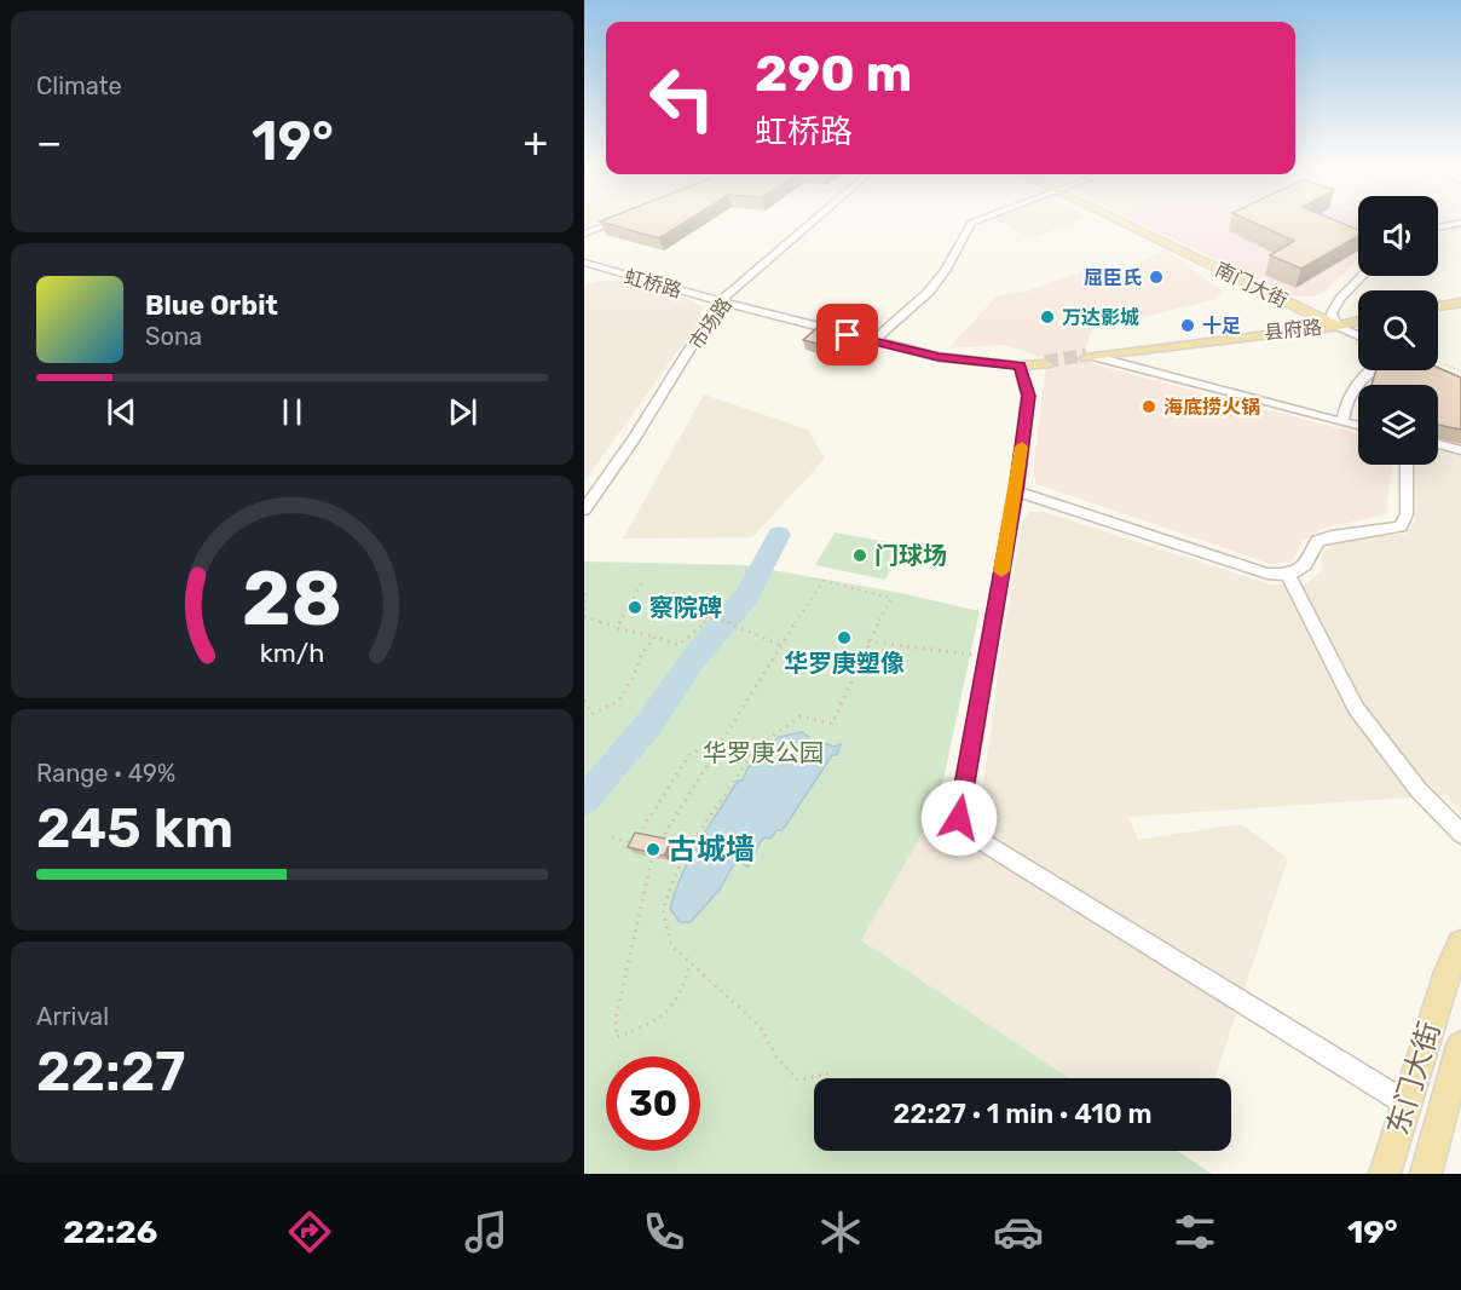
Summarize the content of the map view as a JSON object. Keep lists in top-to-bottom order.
{
  "streets": {
    "main road": ["南门大街", "县府路", "东门大街"],
    "street": ["虹桥路", "市场路"]
  },
  "crossings": [
    ["虹桥路", "市场路"],
    ["南门大街", "县府路"]
  ],
  "parks": ["华罗庚公园"],
  "places": [
    "屈臣氏",
    "万达影城",
    "十足",
    "海底捞火锅",
    "门球场",
    "察院碑",
    "华罗庚塑像",
    "古城墙"
  ],
  "page": {
    "tile": [
      "Climate",
      ["Range · 49%", "245 km"],
      ["Arrival", "22:27"]
    ],
    "turn": ["290 m", "虹桥路"],
    "heat": ["−", "19°", "+"],
    "song": ["Blue Orbit", "Sona"],
    "limit": "30",
    "trip": "22:27 · 1 min · 410 m",
    "tabs": ["22:26", "19°"],
    "gauge": ["28", "km/h"]
  }
}
